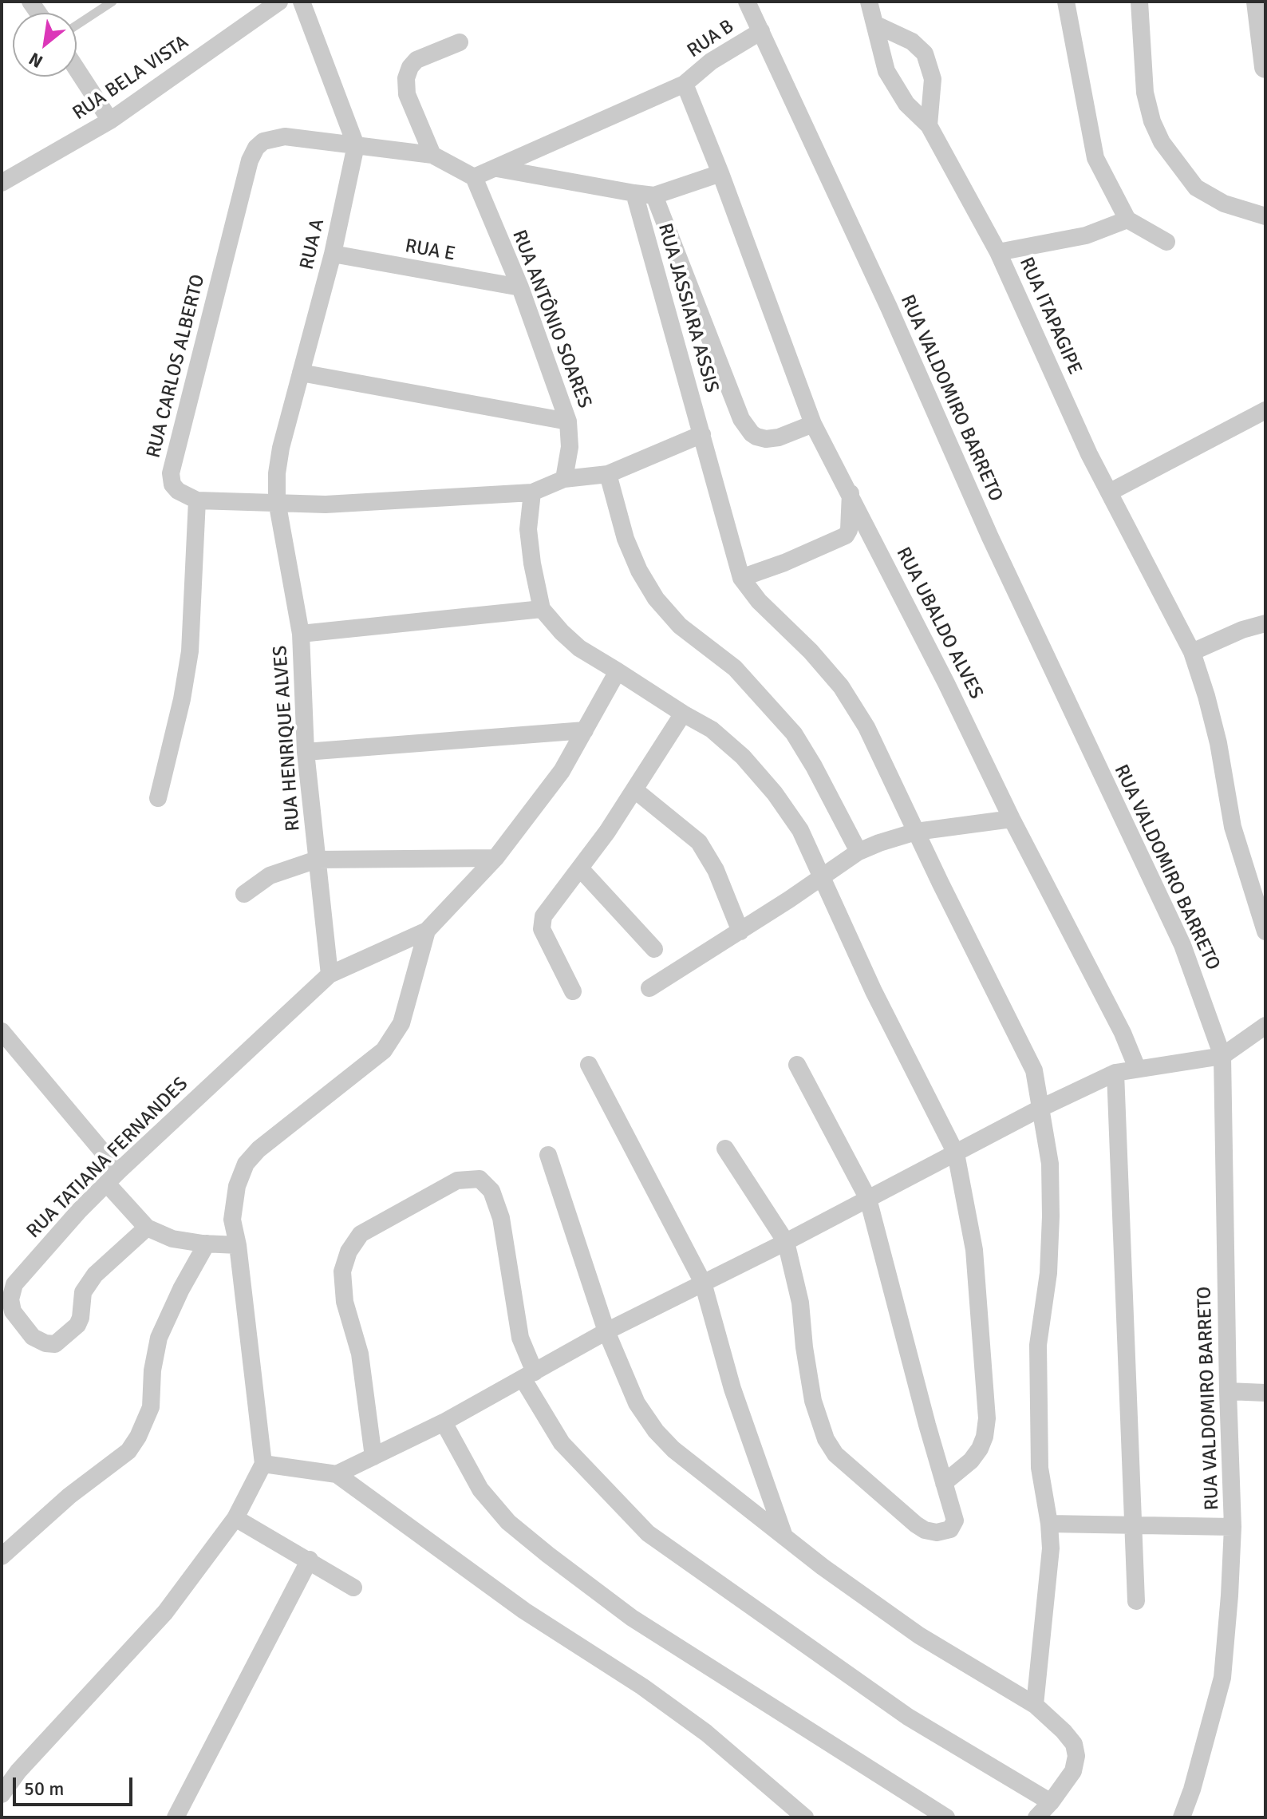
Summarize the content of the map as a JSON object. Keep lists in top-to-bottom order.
{
  "streets": {
    "street": [
      "RUA B",
      "RUA BELA VISTA",
      "RUA A",
      "RUA E",
      "RUA JASSIARA ASSIS",
      "RUA ITAPAGIPE",
      "RUA ANTÔNIO SOARES",
      "RUA CARLOS ALBERTO",
      "RUA VALDOMIRO BARRETO",
      "RUA UBALDO ALVES",
      "RUA HENRIQUE ALVES",
      "RUA TATIANA FERNANDES"
    ]
  },
  "crossings": [
    ["RUA B", "RUA ANTÔNIO SOARES"],
    ["RUA B", "RUA VALDOMIRO BARRETO"],
    ["RUA B", "RUA UBALDO ALVES"],
    ["RUA A", "RUA E"],
    ["RUA A", "RUA CARLOS ALBERTO"],
    ["RUA A", "RUA HENRIQUE ALVES"],
    ["RUA E", "RUA ANTÔNIO SOARES"],
    ["RUA HENRIQUE ALVES", "RUA TATIANA FERNANDES"]
  ],
  "scale_bar": "50 m",
  "north": "bottom left"
}
